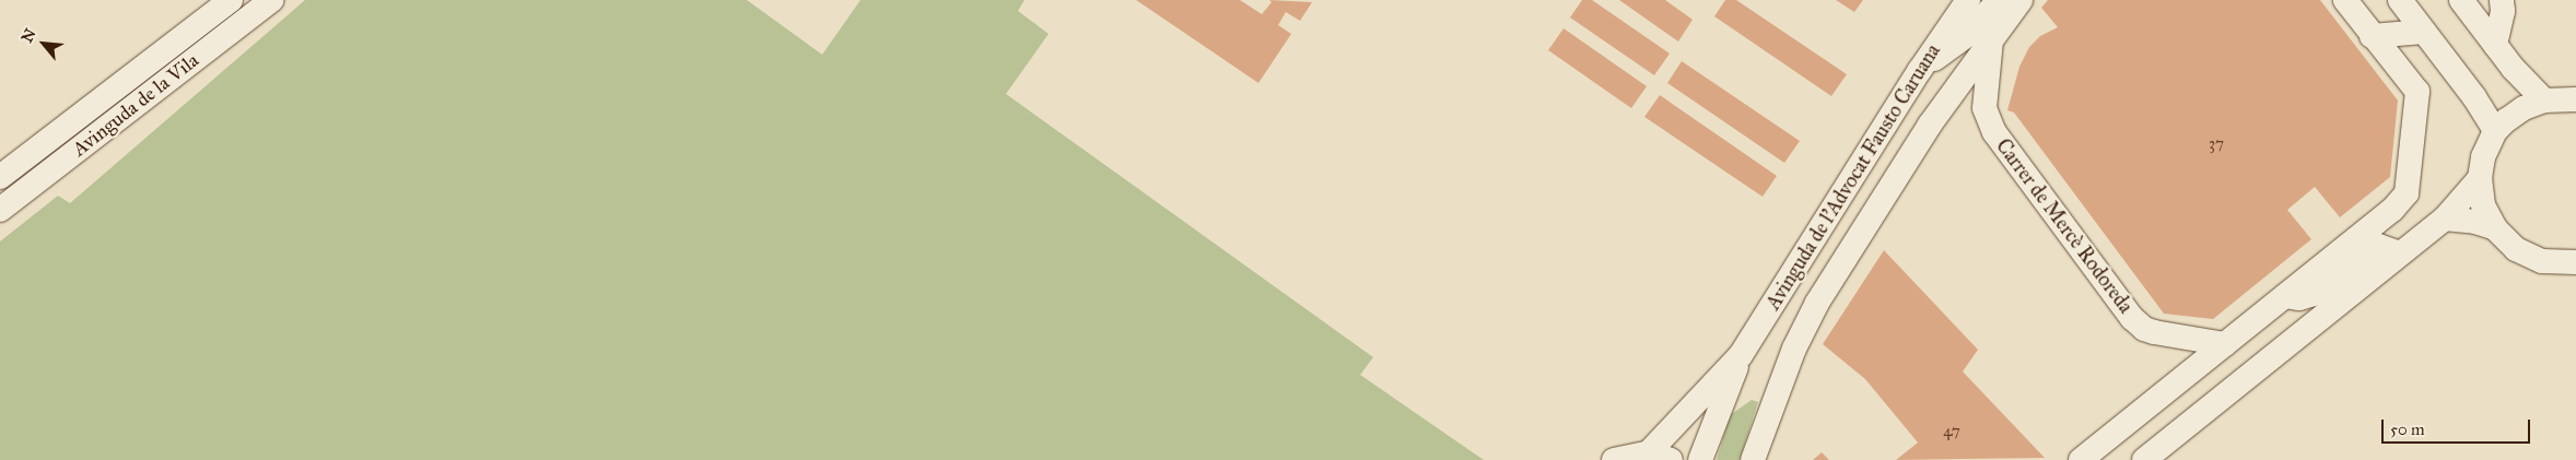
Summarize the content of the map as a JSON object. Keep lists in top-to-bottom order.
{
  "streets": {
    "street": ["Avinguda de la Vila", "Avinguda de l'Advocat Fausto Caruana", "Carrer de Mercè Rodoreda"]
  },
  "crossings": [
    ["Avinguda de l'Advocat Fausto Caruana", "Carrer de Mercè Rodoreda"]
  ],
  "house_numbers": ["37", "47"],
  "scale_bar": "50 m",
  "north": "top left"
}
